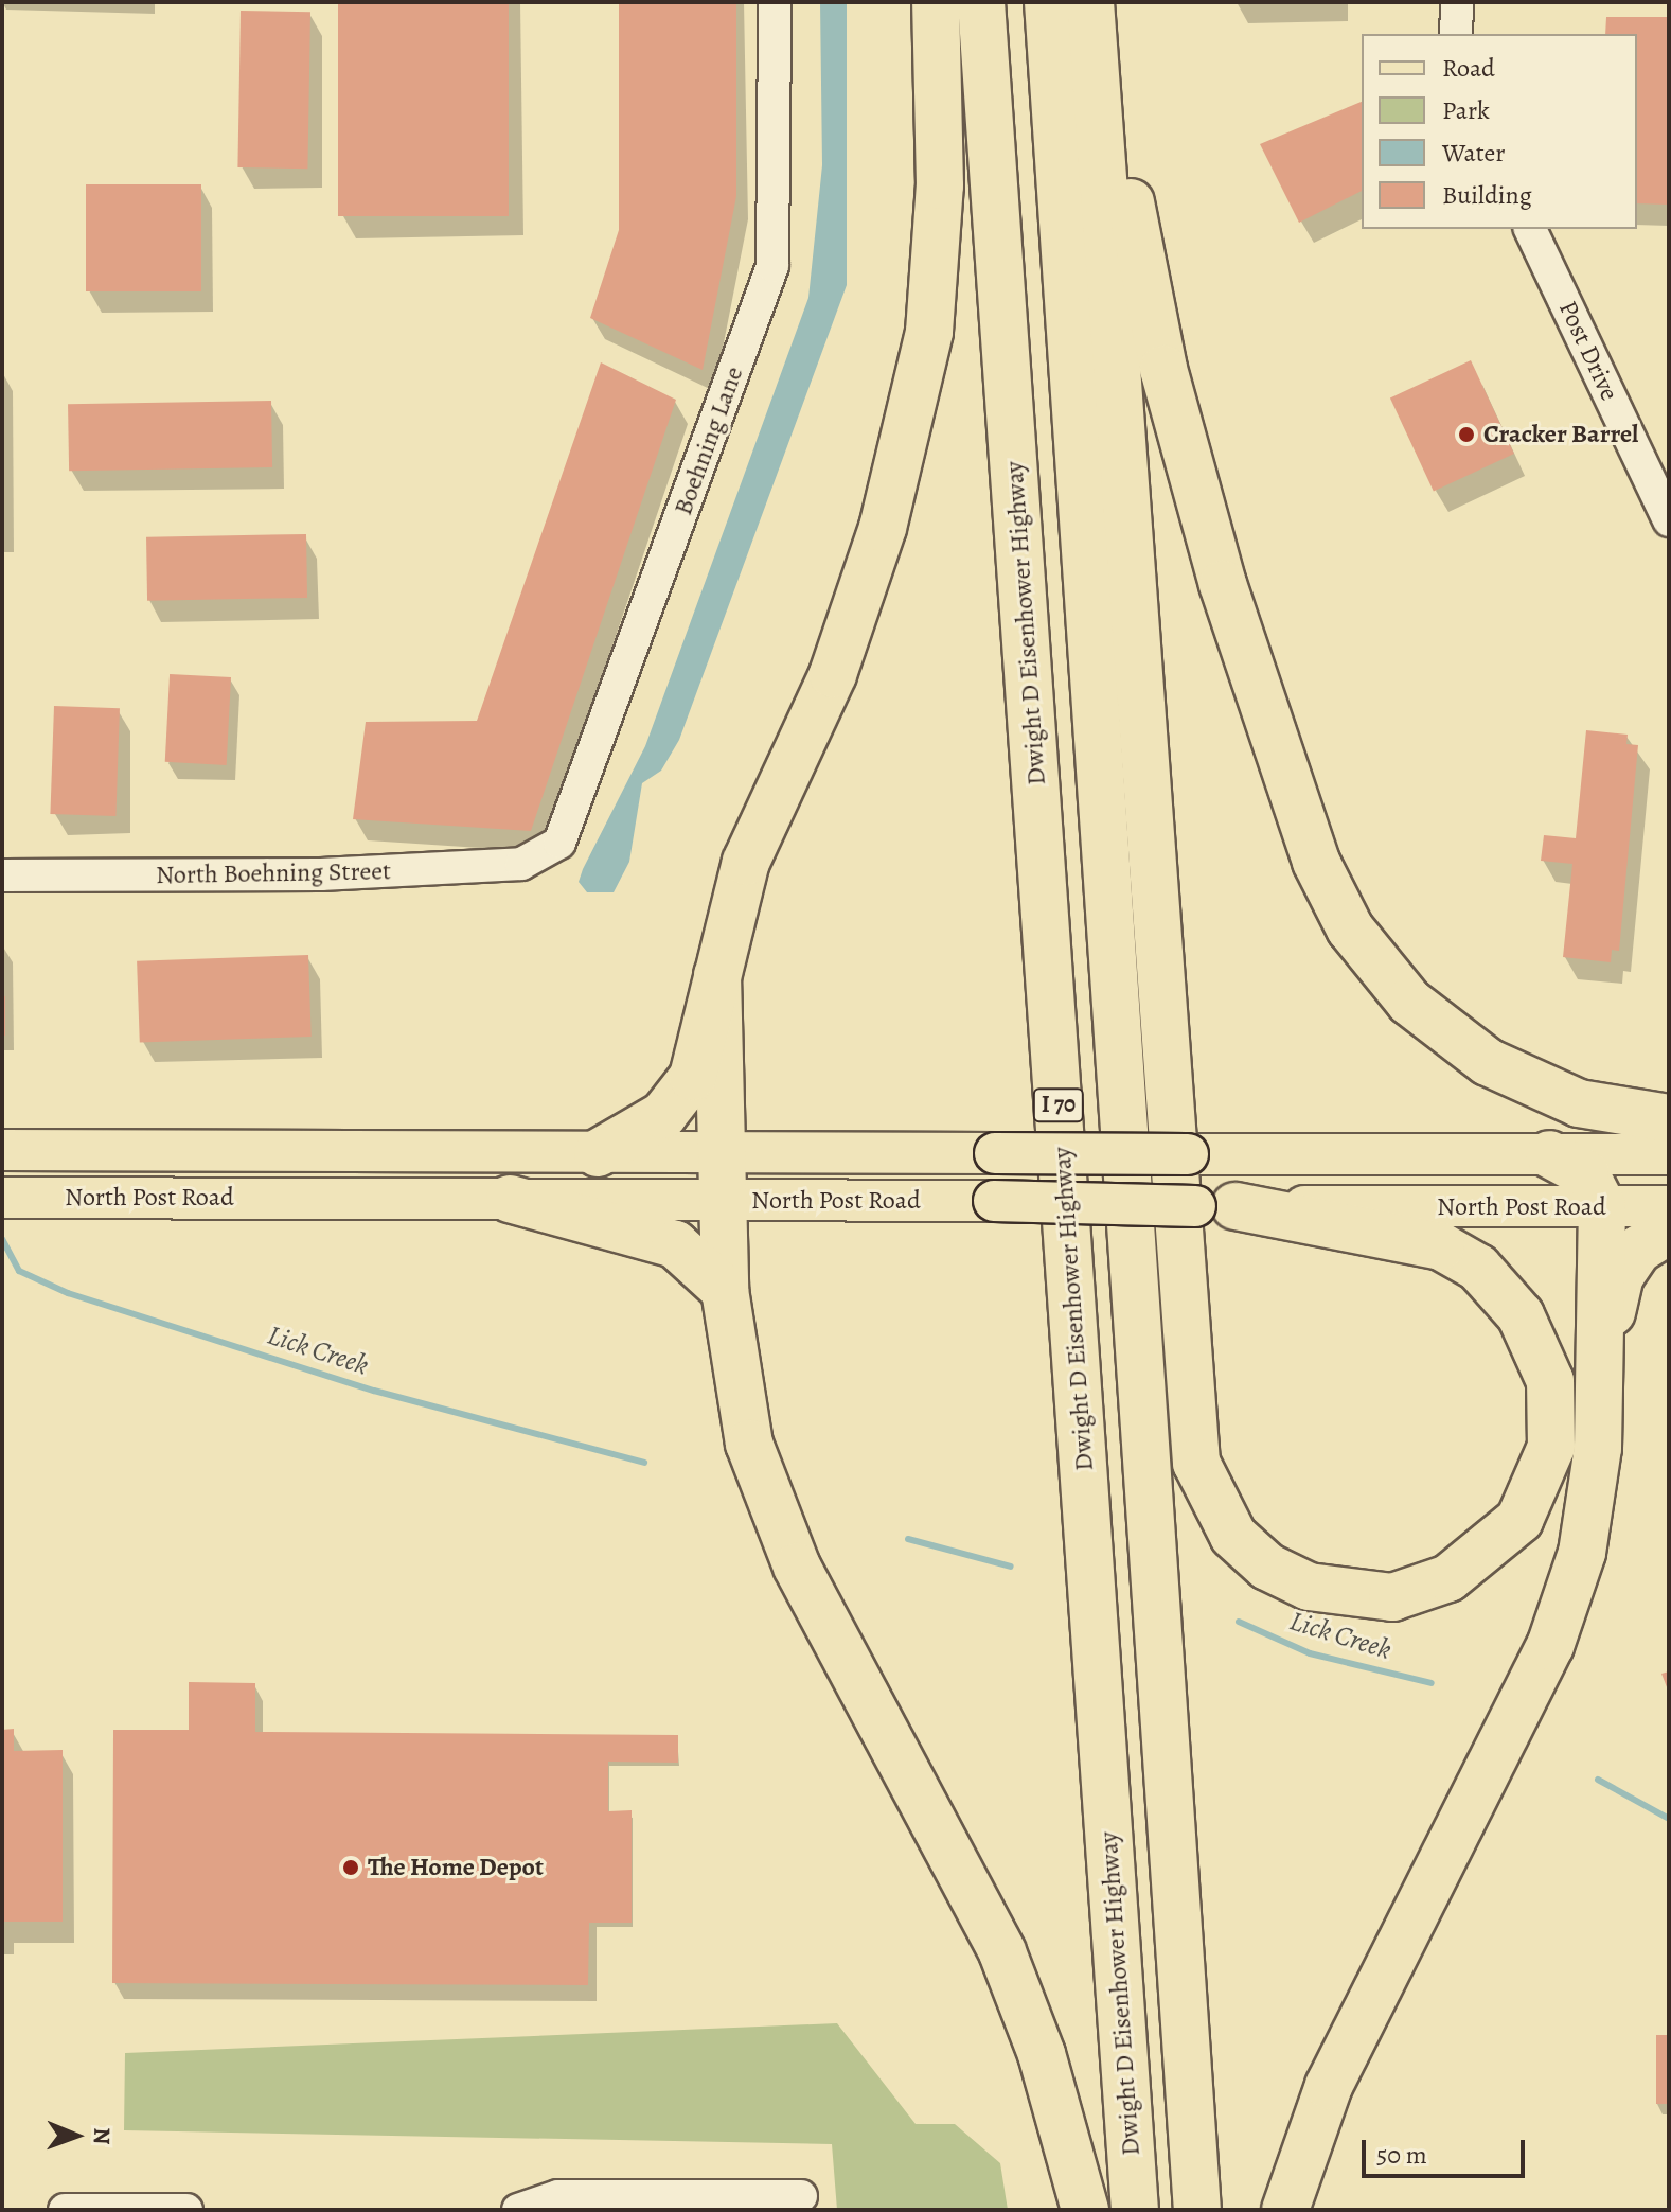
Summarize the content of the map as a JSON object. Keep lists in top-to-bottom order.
{
  "streets": {
    "highway": ["Dwight D Eisenhower Highway", "I 70"],
    "main road": ["North Post Road"],
    "street": ["Post Drive", "Boehning Lane", "North Boehning Street"]
  },
  "crossings": [
    ["Boehning Lane", "North Boehning Street"]
  ],
  "water": ["Lick Creek"],
  "places": ["Cracker Barrel", "The Home Depot"],
  "legend": [
    "Road",
    "Park",
    "Water",
    "Building"
  ],
  "scale_bar": "50 m",
  "north": "right"
}
